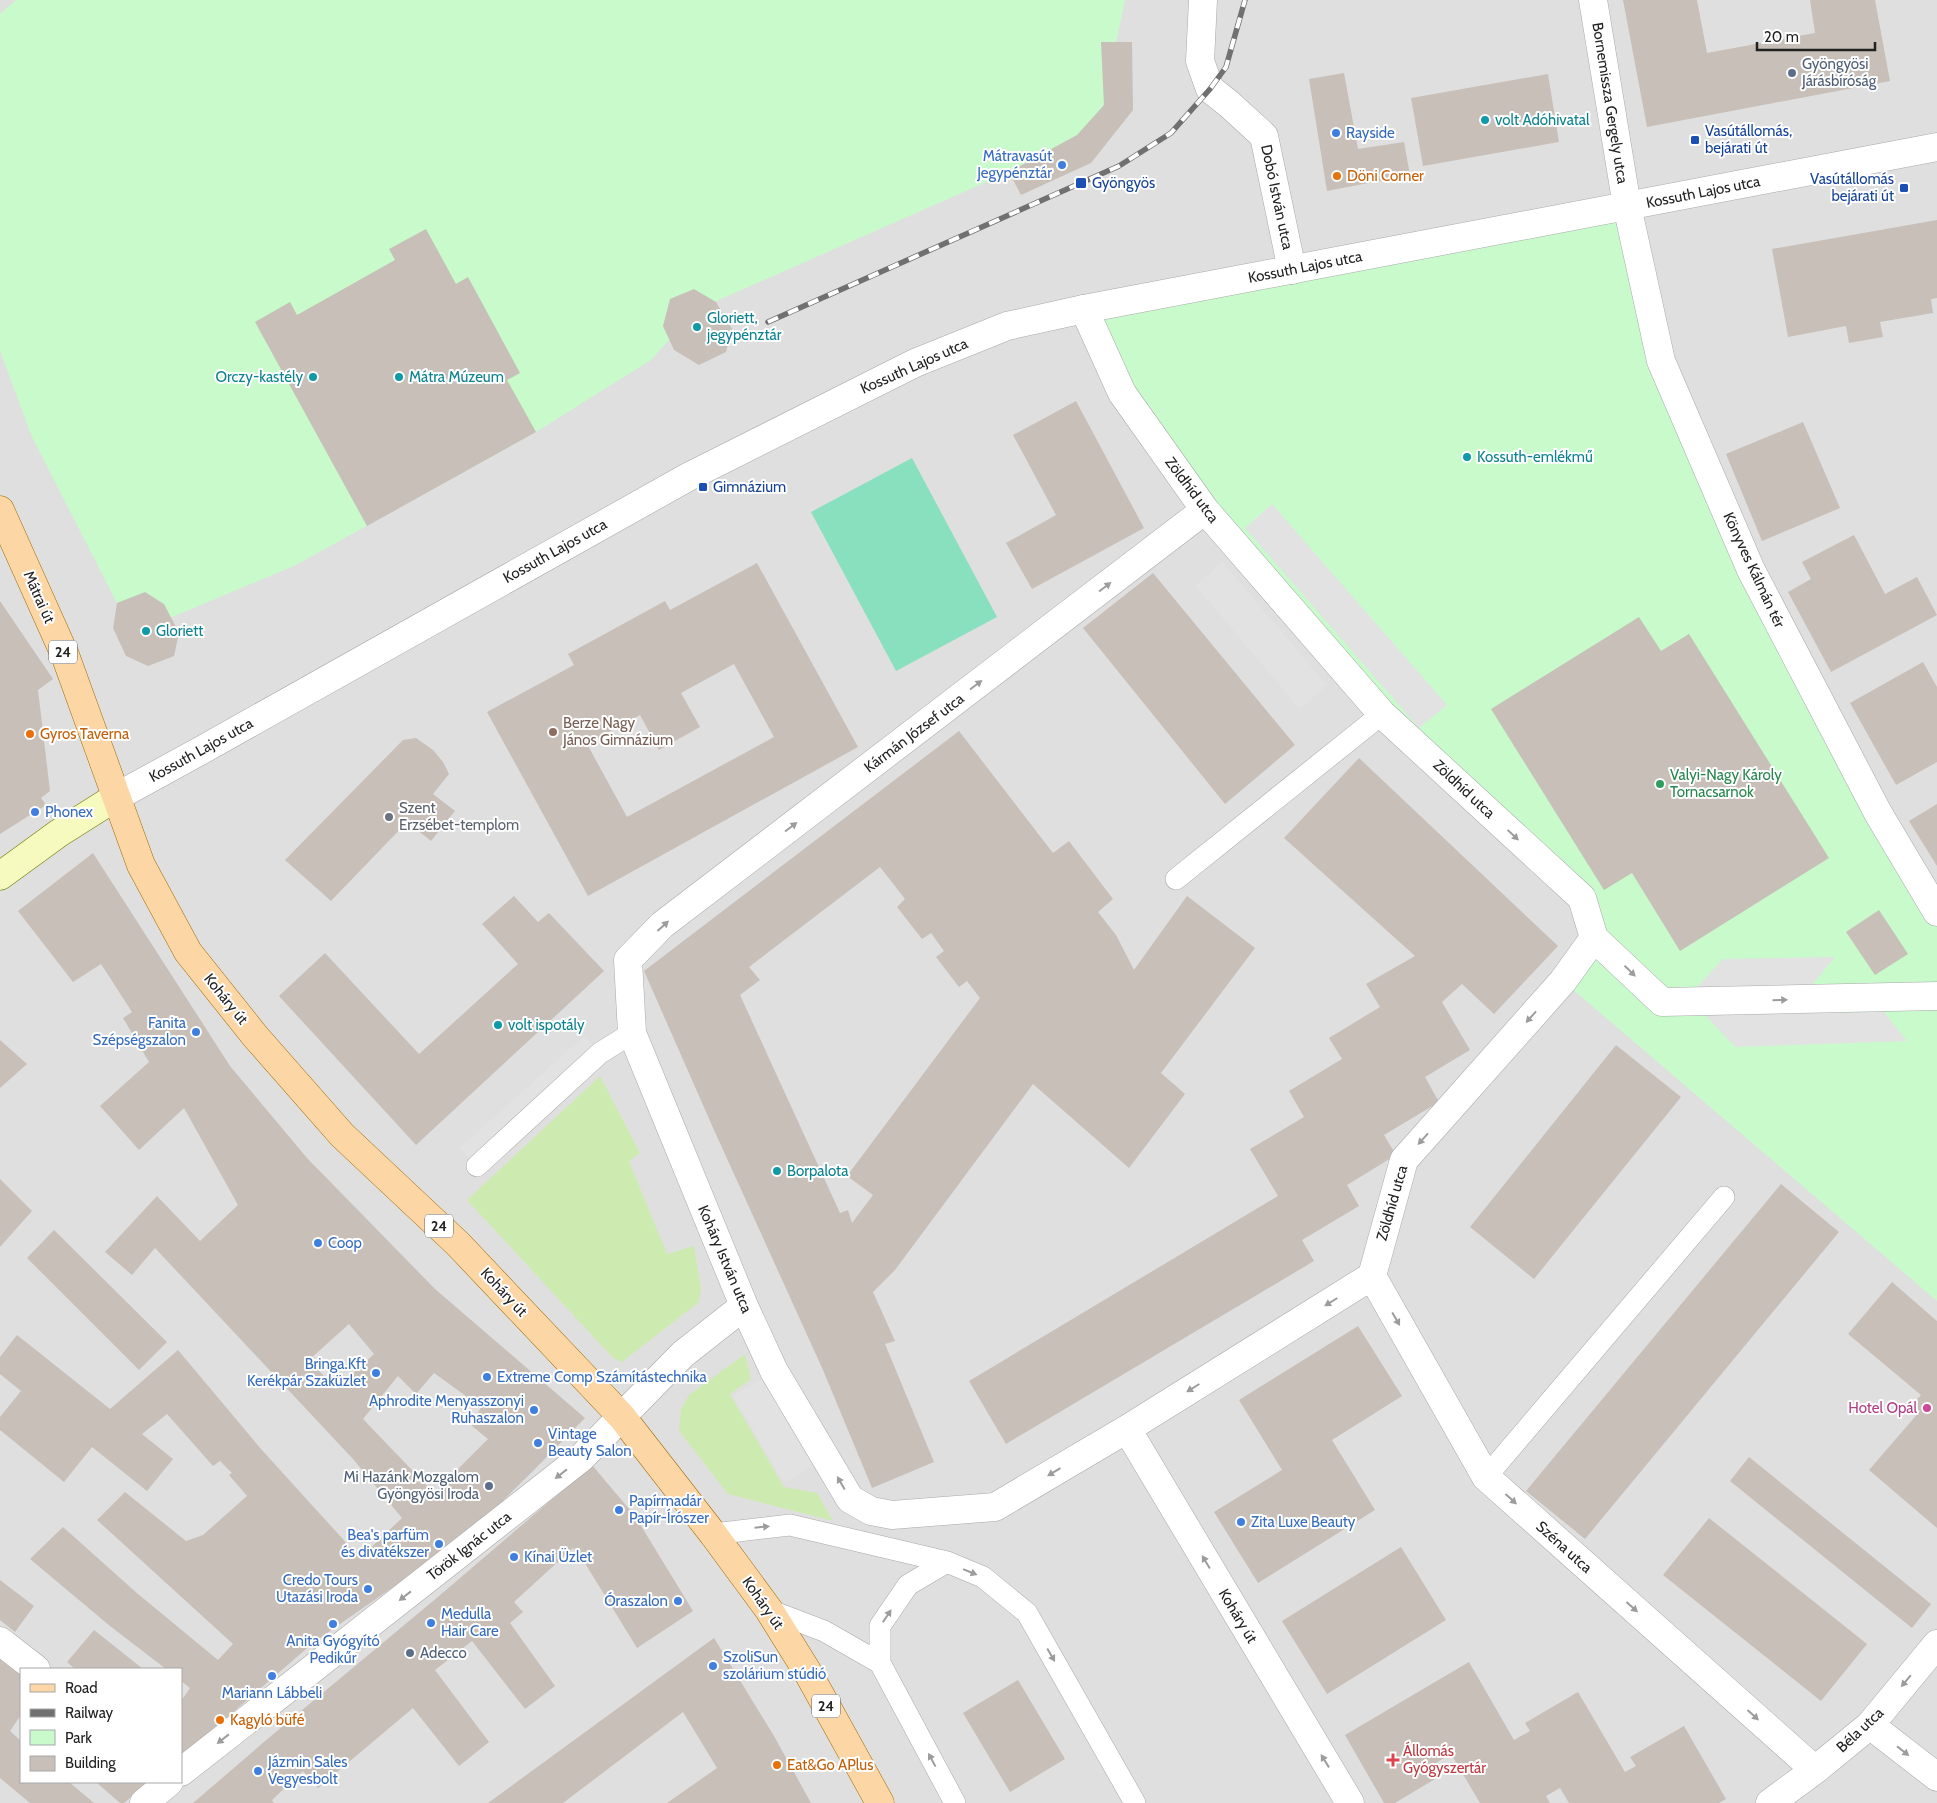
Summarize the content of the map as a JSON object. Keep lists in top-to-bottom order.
{
  "streets": {
    "main road": [
      "Kossuth Lajos utca",
      "Mátrai út",
      "24",
      "Koháry út"
    ],
    "street": [
      "Bornemissza Gergely utca",
      "Dobó István utca",
      "Zöldhíd utca",
      "Könyves Kálmán tér",
      "Kármán József utca",
      "Koháry István utca",
      "Török Ignác utca",
      "Széna utca",
      "Béla utca"
    ]
  },
  "crossings": [
    ["Bornemissza Gergely utca", "Kossuth Lajos utca"],
    ["Bornemissza Gergely utca", "Könyves Kálmán tér"],
    ["Kossuth Lajos utca", "Dobó István utca"],
    ["Kossuth Lajos utca", "Zöldhíd utca"],
    ["Kossuth Lajos utca", "Könyves Kálmán tér"],
    ["Kossuth Lajos utca", "Mátrai út"],
    ["Kossuth Lajos utca", "Koháry út"],
    ["Zöldhíd utca", "Kármán József utca"],
    ["Zöldhíd utca", "Széna utca"],
    ["Mátrai út", "Koháry út"],
    ["Kármán József utca", "Koháry István utca"],
    ["Koháry út", "Koháry István utca"],
    ["Koháry út", "Török Ignác utca"],
    ["Koháry István utca", "Török Ignác utca"],
    ["Széna utca", "Béla utca"]
  ],
  "one_way": [
    "Kármán József utca",
    "Török Ignác utca",
    "Széna utca",
    "Béla utca"
  ],
  "places": {
    "other": [
      "Gyöngyösi Járásbíróság",
      "volt Adóhivatal",
      "Rayside",
      "Mátravasút Jegypénztár",
      "Döni Corner",
      "Gloriett, jegypénztár",
      "Orczy-kastély",
      "Mátra Múzeum",
      "Kossuth-emlékmű",
      "Gloriett",
      "Berze Nagy János Gimnázium",
      "Gyros Taverna",
      "Valyi-Nagy Károly Tornacsarnok",
      "Phonex",
      "Szent Erzsébet-templom",
      "volt ispotály",
      "Fanita Szépségszalon",
      "Borpalota",
      "Coop",
      "Bringa.Kft Kerékpár Szaküzlet",
      "Extreme Comp Számítástechnika",
      "Hotel Opál",
      "Aphrodite Menyasszonyi Ruhaszalon",
      "Vintage Beauty Salon",
      "Mi Hazánk Mozgalom Gyöngyösi Iroda",
      "Papírmadár Papír-Írószer",
      "Zita Luxe Beauty",
      "Bea's parfüm és divatékszer",
      "Kínai Üzlet",
      "Credo Tours Utazási Iroda",
      "Óraszalon",
      "Medulla Hair Care",
      "Anita Gyógyító Pedikűr",
      "Adecco",
      "SzoliSun szolárium stúdió",
      "Mariann Lábbeli",
      "Kagyló büfé",
      "Eat&Go APlus",
      "Jázmin Sales Vegyesbolt"
    ],
    "transit": [
      "Vasútállomás, bejárati út",
      "Gyöngyös",
      "Vasútállomás bejárati út",
      "Gimnázium"
    ],
    "health": ["Állomás Gyógyszertár"]
  },
  "legend": [
    "Road",
    "Railway",
    "Park",
    "Building"
  ],
  "scale_bar": "20 m"
}
